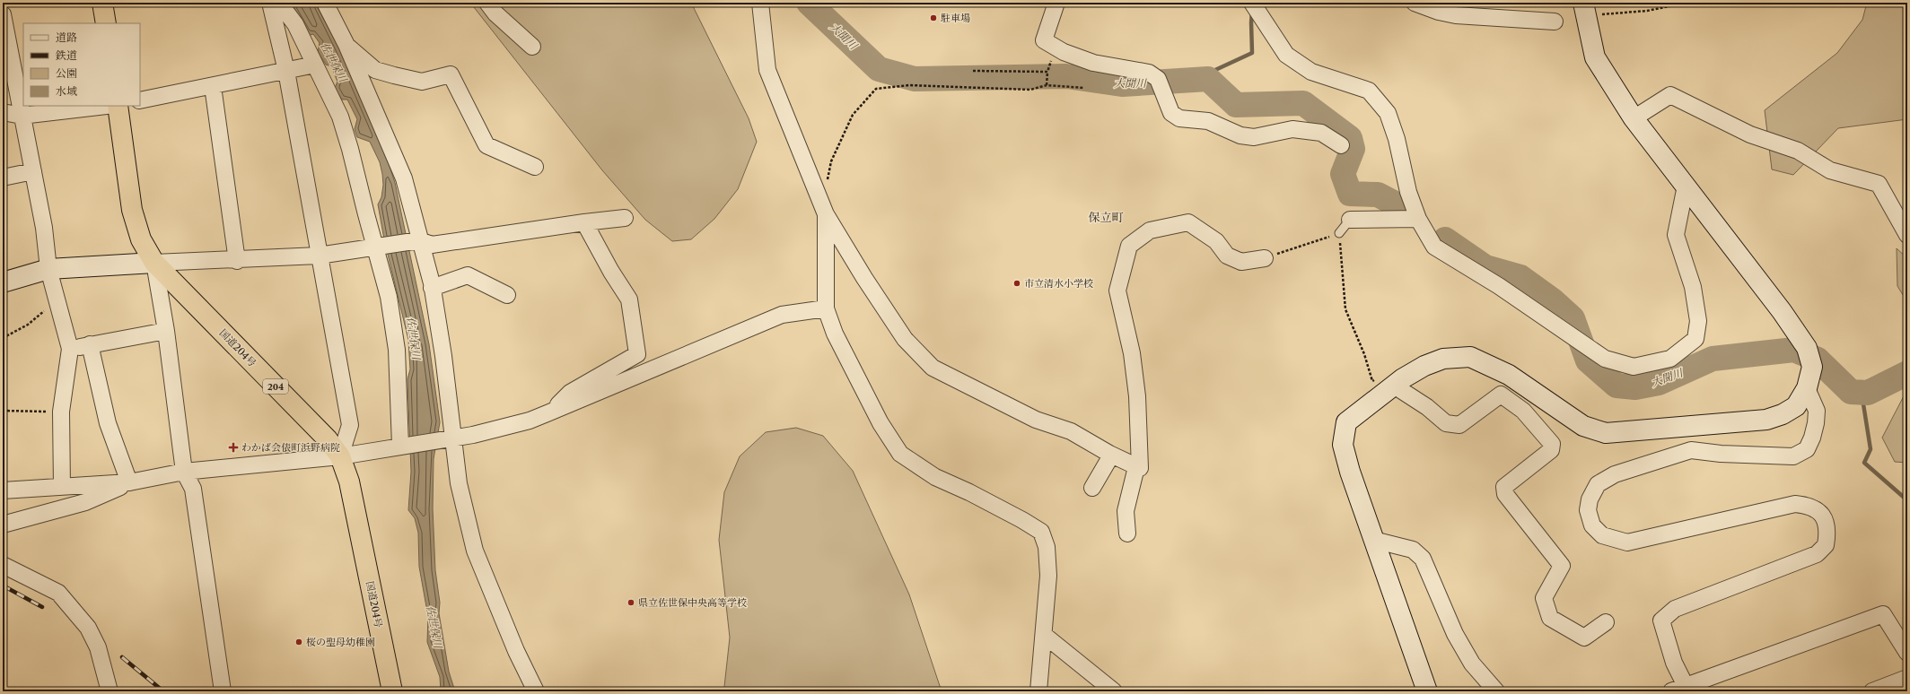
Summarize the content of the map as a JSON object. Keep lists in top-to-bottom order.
{
  "streets": {
    "highway": ["国道204号", "204"]
  },
  "districts": ["保立町"],
  "water": ["大聞川", "佐世保川"],
  "places": {
    "other": [
      "駐車場",
      "市立清水小学校",
      "県立佐世保中央高等学校",
      "桜の聖母幼稚園"
    ],
    "health": ["わかば会俵町浜野病院"]
  },
  "legend": [
    "道路",
    "鉄道",
    "公園",
    "水域"
  ]
}
